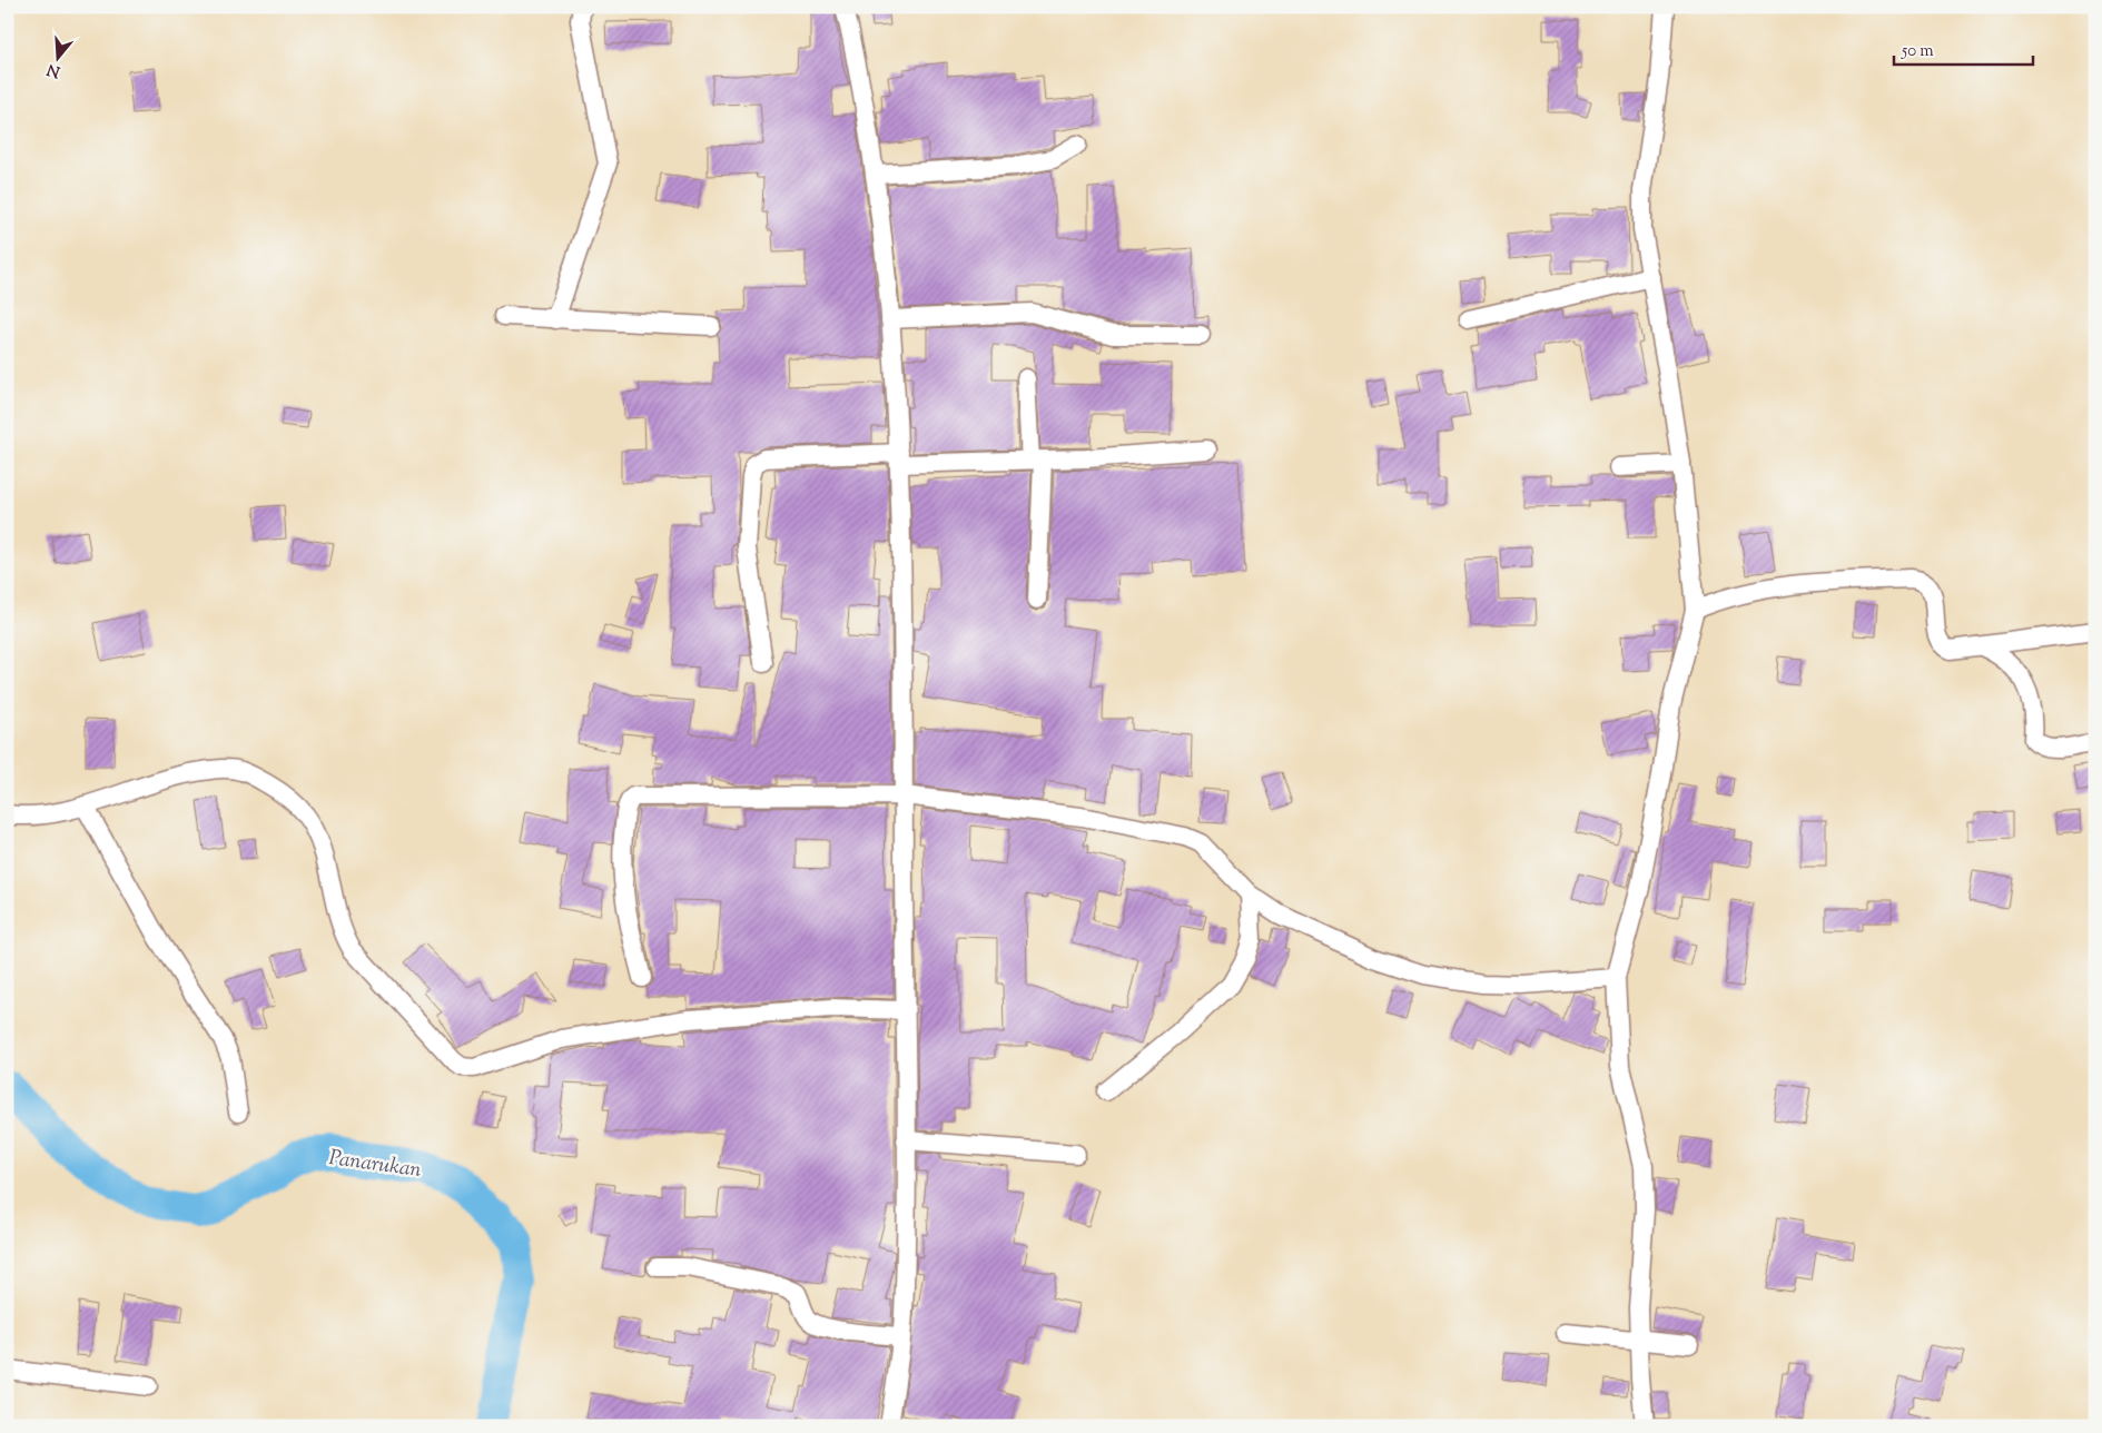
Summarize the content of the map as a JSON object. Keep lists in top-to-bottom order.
{
  "water": ["Panarukan"],
  "scale_bar": "50 m",
  "north": "bottom"
}
